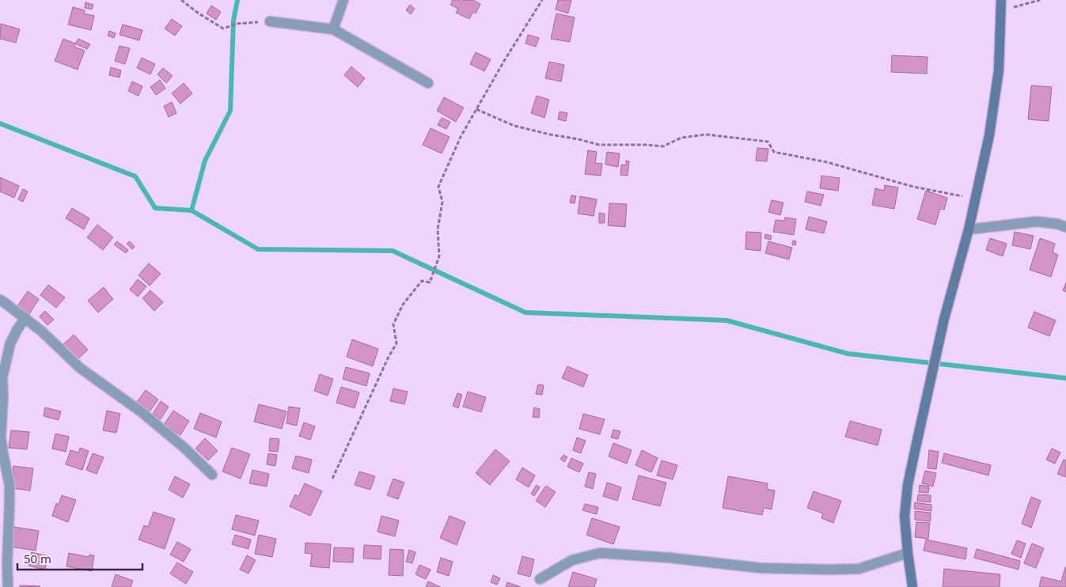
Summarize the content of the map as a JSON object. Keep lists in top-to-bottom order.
{
  "scale_bar": "50 m"
}
